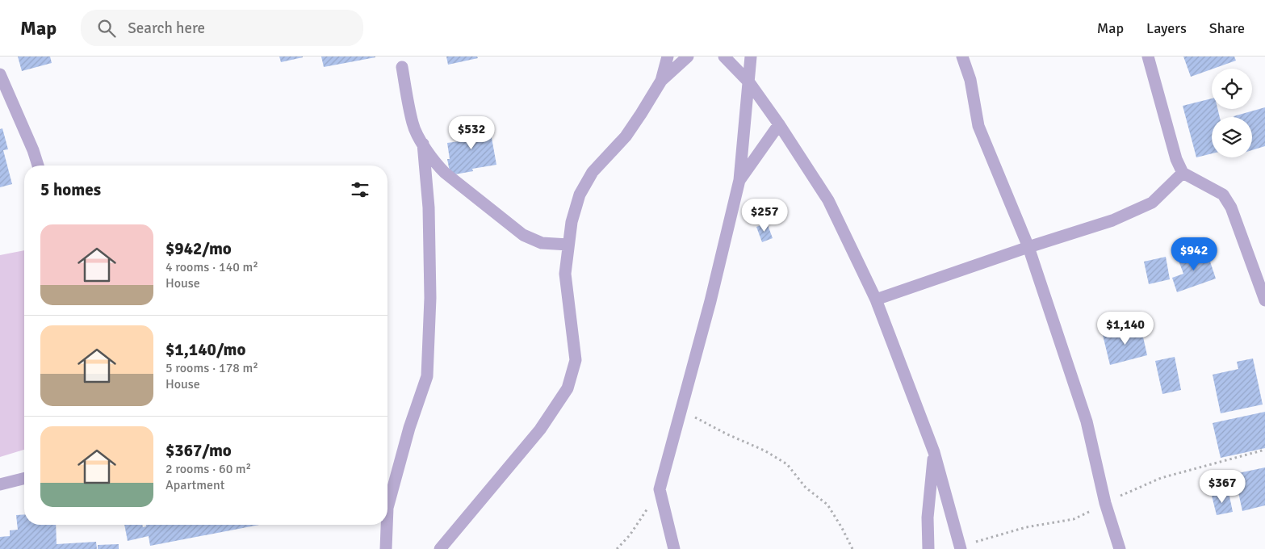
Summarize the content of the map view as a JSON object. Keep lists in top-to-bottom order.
{
  "page": {
    "header": "Map",
    "search": "Search here",
    "nav": ["Map", "Layers", "Share"],
    "price": [
      "$532",
      "$257",
      "$942",
      "$1,140",
      "$367"
    ],
    "heading": "5 homes",
    "list": [
      {
        "name": "$942/mo",
        "note": "4 rooms · 140 m² · House"
      },
      {
        "name": "$1,140/mo",
        "note": "5 rooms · 178 m² · House"
      },
      {
        "name": "$367/mo",
        "note": "2 rooms · 60 m² · Apartment"
      }
    ]
  }
}
